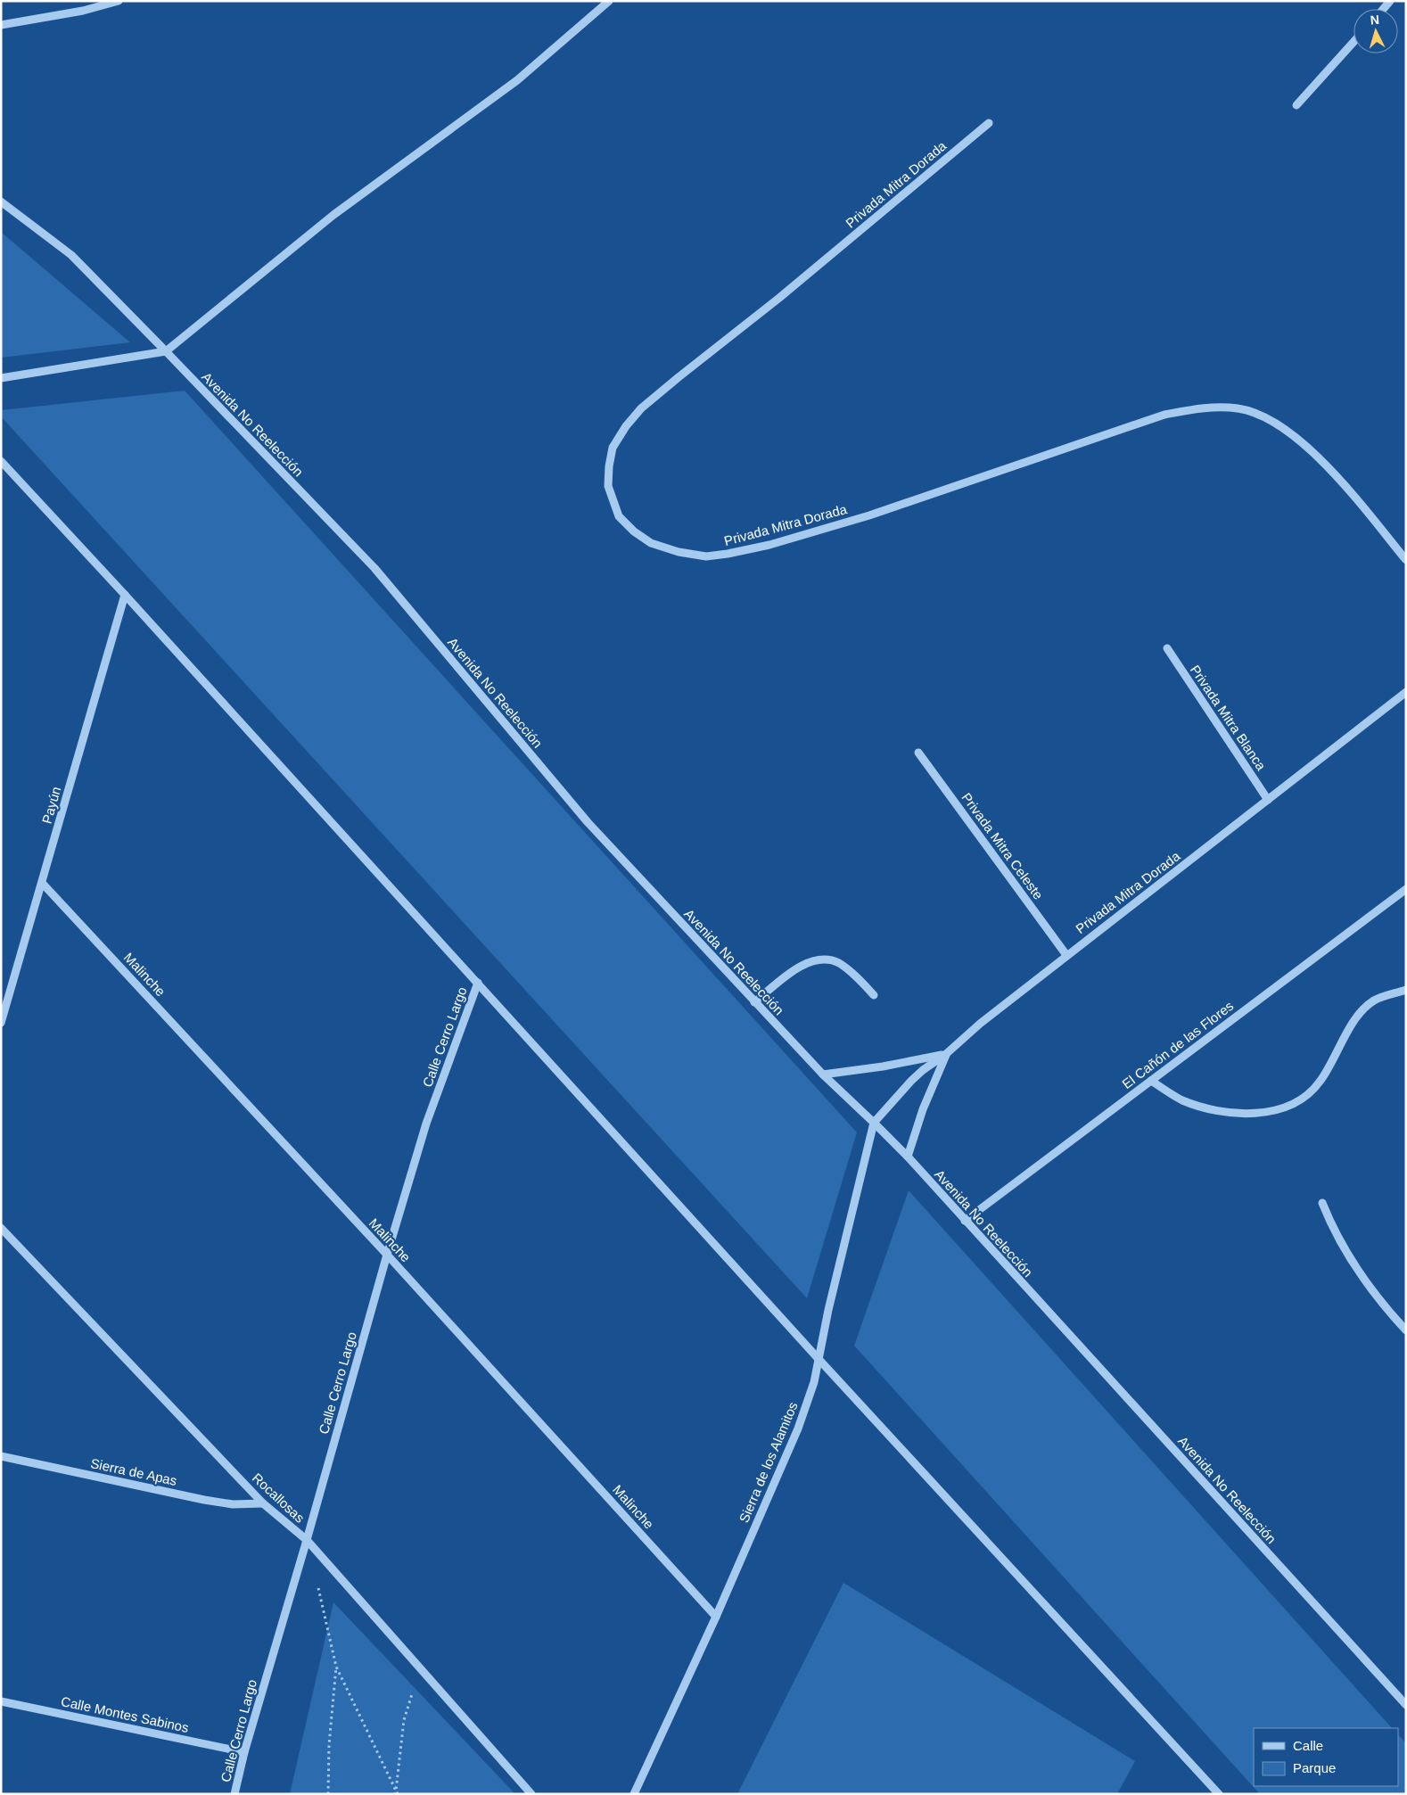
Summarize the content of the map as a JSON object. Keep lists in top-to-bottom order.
{
  "streets": {
    "street": [
      "Privada Mitra Dorada",
      "Avenida No Reelección",
      "Privada Mitra Blanca",
      "Payún",
      "Privada Mitra Celeste",
      "Malinche",
      "Calle Cerro Largo",
      "El Cañón de las Flores",
      "Sierra de los Alamitos",
      "Sierra de Apas",
      "Rocallosas",
      "Calle Montes Sabinos"
    ]
  },
  "crossings": [
    ["Privada Mitra Dorada", "Avenida No Reelección"],
    ["Privada Mitra Dorada", "Privada Mitra Blanca"],
    ["Privada Mitra Dorada", "Privada Mitra Celeste"],
    ["Privada Mitra Dorada", "Sierra de los Alamitos"],
    ["Avenida No Reelección", "El Cañón de las Flores"],
    ["Avenida No Reelección", "Sierra de los Alamitos"],
    ["Payún", "Malinche"],
    ["Malinche", "Calle Cerro Largo"],
    ["Malinche", "Sierra de los Alamitos"],
    ["Calle Cerro Largo", "Rocallosas"],
    ["Calle Cerro Largo", "Calle Montes Sabinos"],
    ["Sierra de Apas", "Rocallosas"]
  ],
  "legend": ["Calle", "Parque"],
  "north": "top"
}
